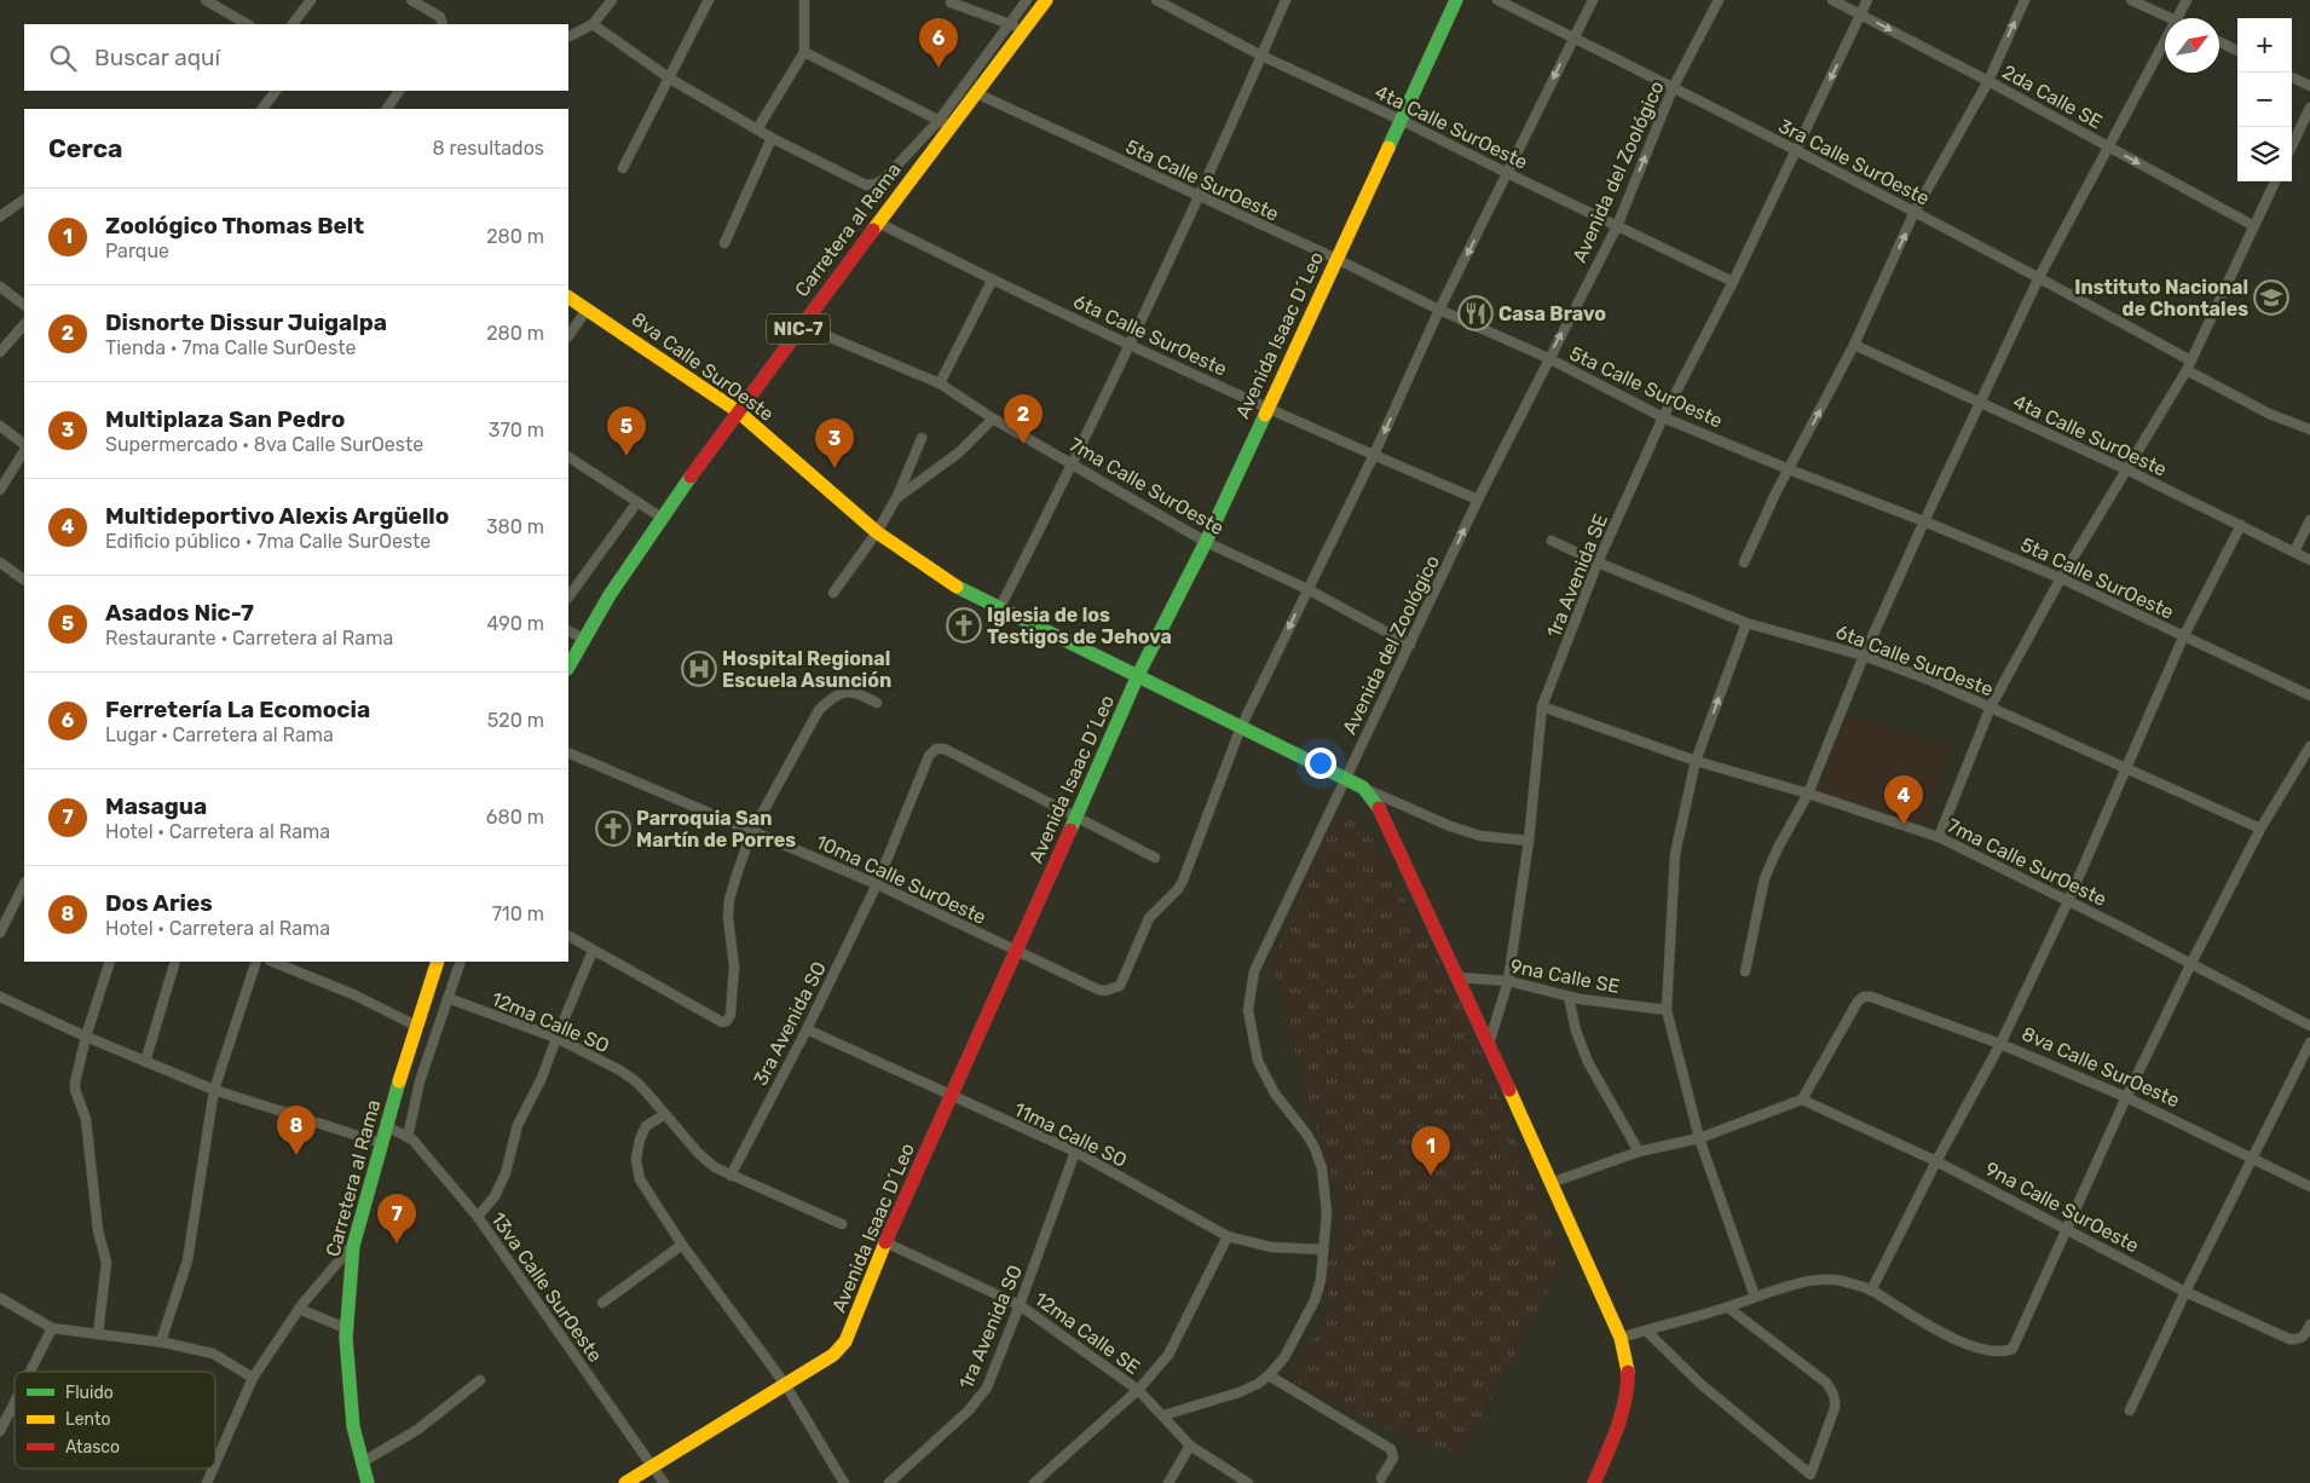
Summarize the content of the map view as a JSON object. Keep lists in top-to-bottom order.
{
  "streets": {
    "main road": [
      "Carretera al Rama",
      "NIC-7",
      "Avenida Isaac D´Leo",
      "8va Calle SurOeste"
    ],
    "street": [
      "2da Calle SE",
      "4ta Calle SurOeste",
      "3ra Calle SurOeste",
      "Avenida del Zoológico",
      "5ta Calle SurOeste",
      "6ta Calle SurOeste",
      "7ma Calle SurOeste",
      "1ra Avenida SE",
      "10ma Calle SurOeste",
      "9na Calle SE",
      "12ma Calle SO",
      "3ra Avenida SO",
      "11ma Calle SO",
      "9na Calle SurOeste",
      "13va Calle SurOeste",
      "1ra Avenida SO",
      "12ma Calle SE"
    ]
  },
  "crossings": [
    ["2da Calle SE", "1ra Avenida SE"],
    ["4ta Calle SurOeste", "Avenida del Zoológico"],
    ["4ta Calle SurOeste", "Avenida Isaac D´Leo"],
    ["4ta Calle SurOeste", "1ra Avenida SE"],
    ["3ra Calle SurOeste", "Avenida del Zoológico"],
    ["3ra Calle SurOeste", "1ra Avenida SE"],
    ["Avenida del Zoológico", "5ta Calle SurOeste"],
    ["Avenida del Zoológico", "6ta Calle SurOeste"],
    ["Avenida del Zoológico", "8va Calle SurOeste"],
    ["Avenida del Zoológico", "7ma Calle SurOeste"],
    ["Avenida del Zoológico", "11ma Calle SO"],
    ["Avenida del Zoológico", "12ma Calle SE"],
    ["5ta Calle SurOeste", "Carretera al Rama"],
    ["5ta Calle SurOeste", "Avenida Isaac D´Leo"],
    ["5ta Calle SurOeste", "1ra Avenida SE"],
    ["Carretera al Rama", "6ta Calle SurOeste"],
    ["Carretera al Rama", "8va Calle SurOeste"],
    ["Carretera al Rama", "7ma Calle SurOeste"],
    ["Carretera al Rama", "13va Calle SurOeste"],
    ["6ta Calle SurOeste", "Avenida Isaac D´Leo"],
    ["6ta Calle SurOeste", "1ra Avenida SE"],
    ["Avenida Isaac D´Leo", "8va Calle SurOeste"],
    ["Avenida Isaac D´Leo", "7ma Calle SurOeste"],
    ["Avenida Isaac D´Leo", "10ma Calle SurOeste"],
    ["Avenida Isaac D´Leo", "3ra Avenida SO"],
    ["Avenida Isaac D´Leo", "11ma Calle SO"],
    ["Avenida Isaac D´Leo", "13va Calle SurOeste"],
    ["Avenida Isaac D´Leo", "12ma Calle SE"],
    ["8va Calle SurOeste", "10ma Calle SurOeste"],
    ["8va Calle SurOeste", "9na Calle SurOeste"],
    ["7ma Calle SurOeste", "1ra Avenida SE"],
    ["1ra Avenida SE", "9na Calle SE"],
    ["10ma Calle SurOeste", "3ra Avenida SO"],
    ["12ma Calle SO", "3ra Avenida SO"],
    ["3ra Avenida SO", "11ma Calle SO"],
    ["11ma Calle SO", "1ra Avenida SO"],
    ["1ra Avenida SO", "12ma Calle SE"]
  ],
  "one_way": ["2da Calle SE"],
  "places": {
    "school or university": ["Instituto Nacional de Chontales"],
    "restaurant": ["Casa Bravo"],
    "church": ["Iglesia de los Testigos de Jehova", "Parroquia San Martín de Porres"],
    "hospital": ["Hospital Regional Escuela Asunción"]
  },
  "legend": ["Fluido", "Lento", "Atasco"],
  "north": "top right",
  "page": {
    "map_buttons": ["+", "−"],
    "pins": [
      "6",
      "2",
      "5",
      "3",
      "4",
      "8",
      "1",
      "7"
    ],
    "search": "Buscar aquí",
    "heading": ["Cerca", "8 resultados"],
    "list": [
      {
        "mark": "1",
        "name": "Zoológico Thomas Belt",
        "note": "Parque",
        "value": "280 m"
      },
      {
        "mark": "2",
        "name": "Disnorte Dissur Juigalpa",
        "note": "Tienda · 7ma Calle SurOeste",
        "value": "280 m"
      },
      {
        "mark": "3",
        "name": "Multiplaza San Pedro",
        "note": "Supermercado · 8va Calle SurOeste",
        "value": "370 m"
      },
      {
        "mark": "4",
        "name": "Multideportivo Alexis Argüello",
        "note": "Edificio público · 7ma Calle SurOeste",
        "value": "380 m"
      },
      {
        "mark": "5",
        "name": "Asados Nic-7",
        "note": "Restaurante · Carretera al Rama",
        "value": "490 m"
      },
      {
        "mark": "6",
        "name": "Ferretería La Ecomocia",
        "note": "Lugar · Carretera al Rama",
        "value": "520 m"
      },
      {
        "mark": "7",
        "name": "Masagua",
        "note": "Hotel · Carretera al Rama",
        "value": "680 m"
      },
      {
        "mark": "8",
        "name": "Dos Aries",
        "note": "Hotel · Carretera al Rama",
        "value": "710 m"
      }
    ]
  }
}
